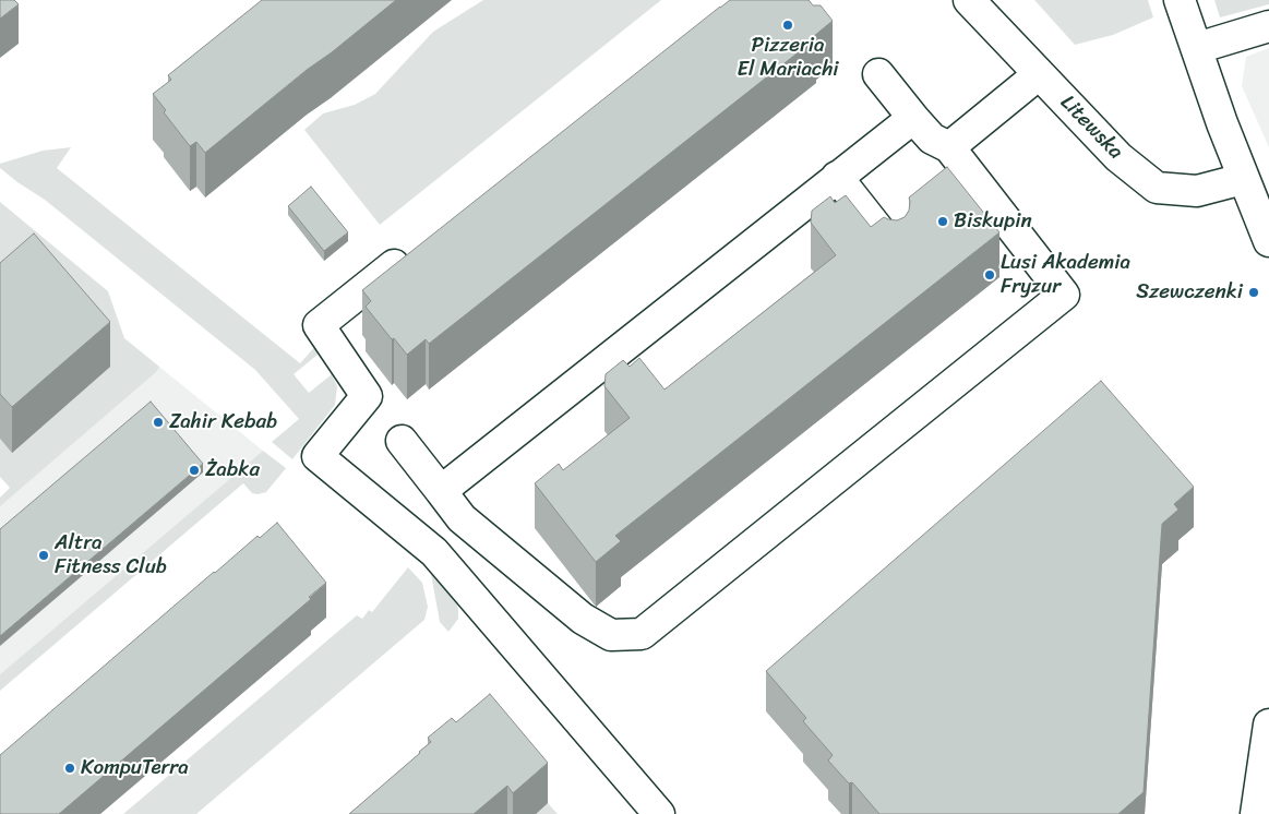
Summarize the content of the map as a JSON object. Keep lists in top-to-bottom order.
{
  "streets": {
    "street": ["Litewska"]
  },
  "places": [
    "Pizzeria El Mariachi",
    "Biskupin",
    "Lusi Akademia Fryzur",
    "Szewczenki",
    "Zahir Kebab",
    "Żabka",
    "Altra Fitness Club",
    "KompuTerra"
  ]
}
